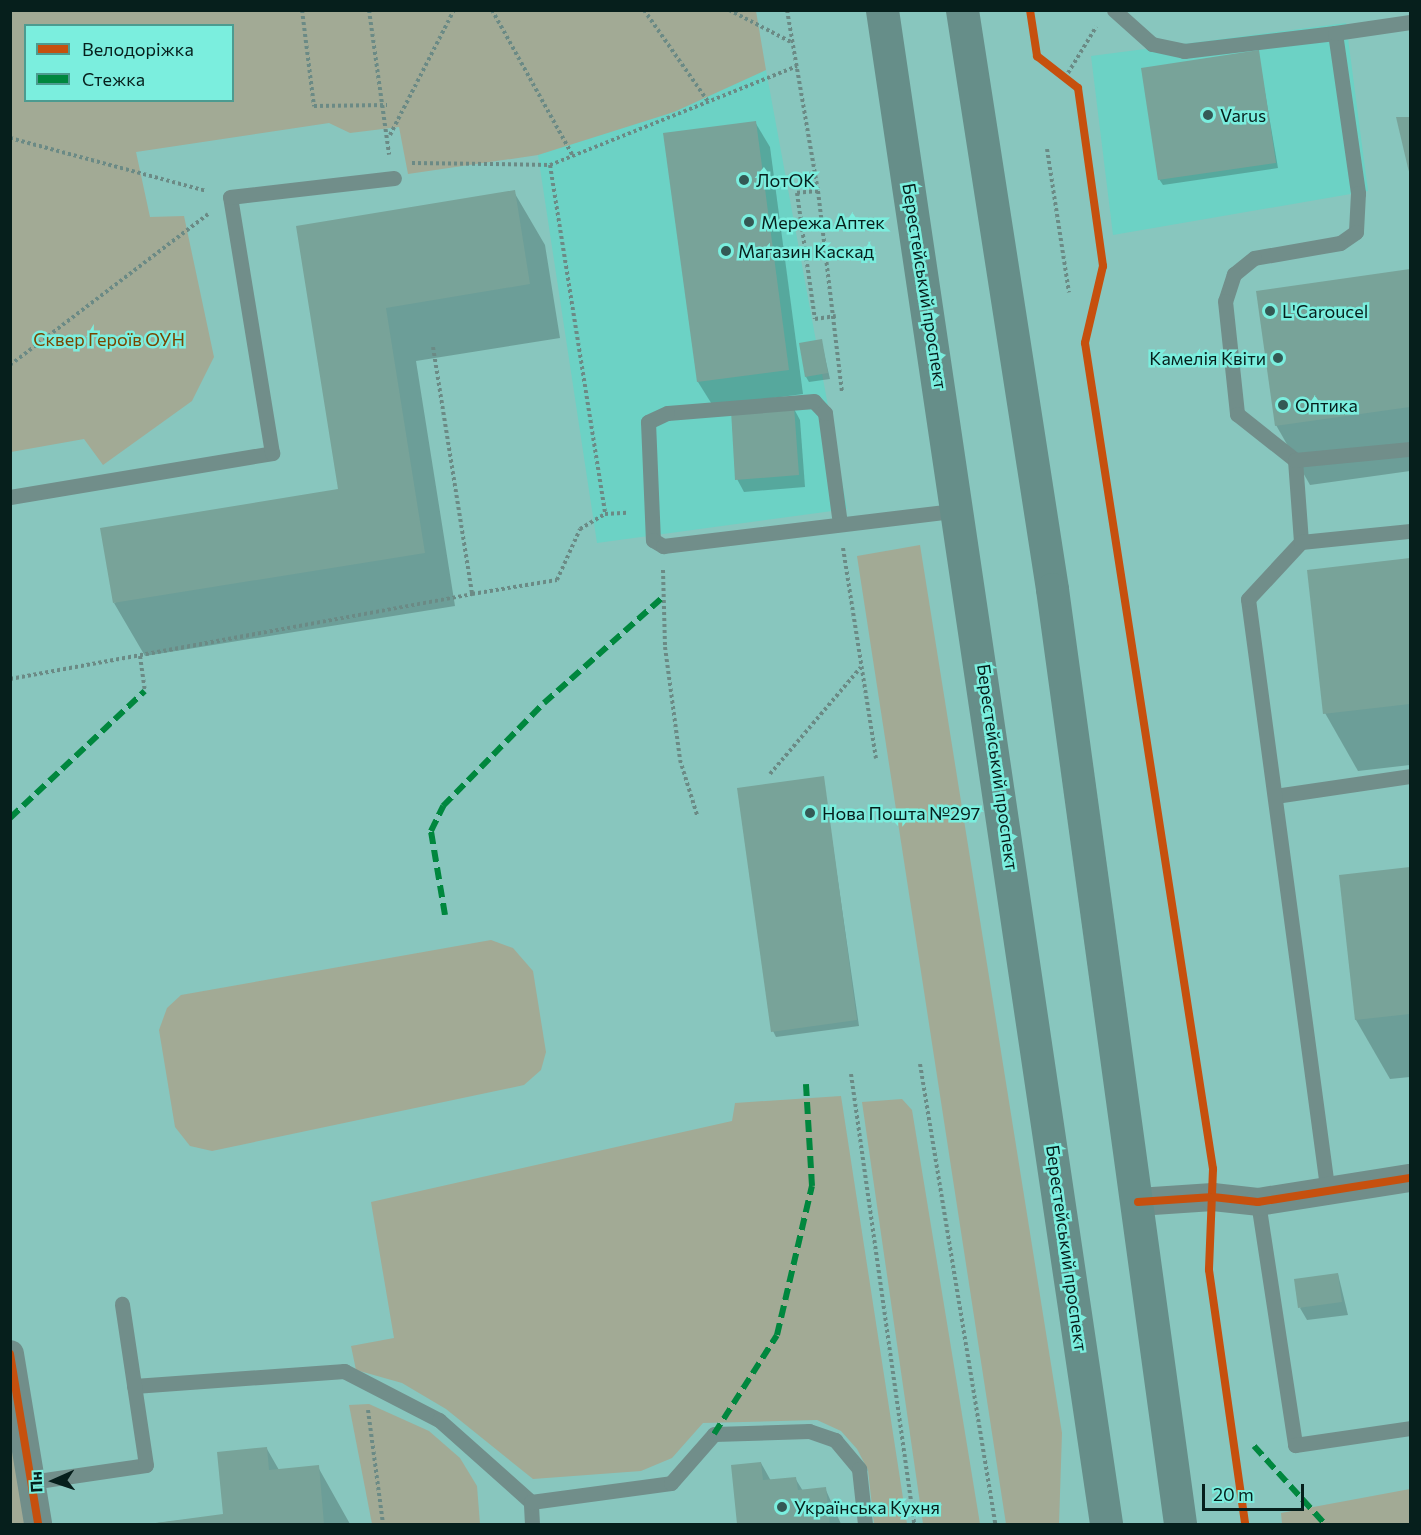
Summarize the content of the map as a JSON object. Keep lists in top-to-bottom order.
{
  "streets": {
    "highway": ["Берестейський проспект"]
  },
  "parks": ["Сквер Героїв ОУН"],
  "places": [
    "Varus",
    "ЛотОК",
    "Мережа Аптек",
    "Магазин Каскад",
    "L'Caroucel",
    "Камелія Квіти",
    "Оптика",
    "Нова Пошта №297",
    "Українська Кухня"
  ],
  "legend": ["Велодоріжка", "Стежка"],
  "scale_bar": "20 m",
  "north": "left"
}
